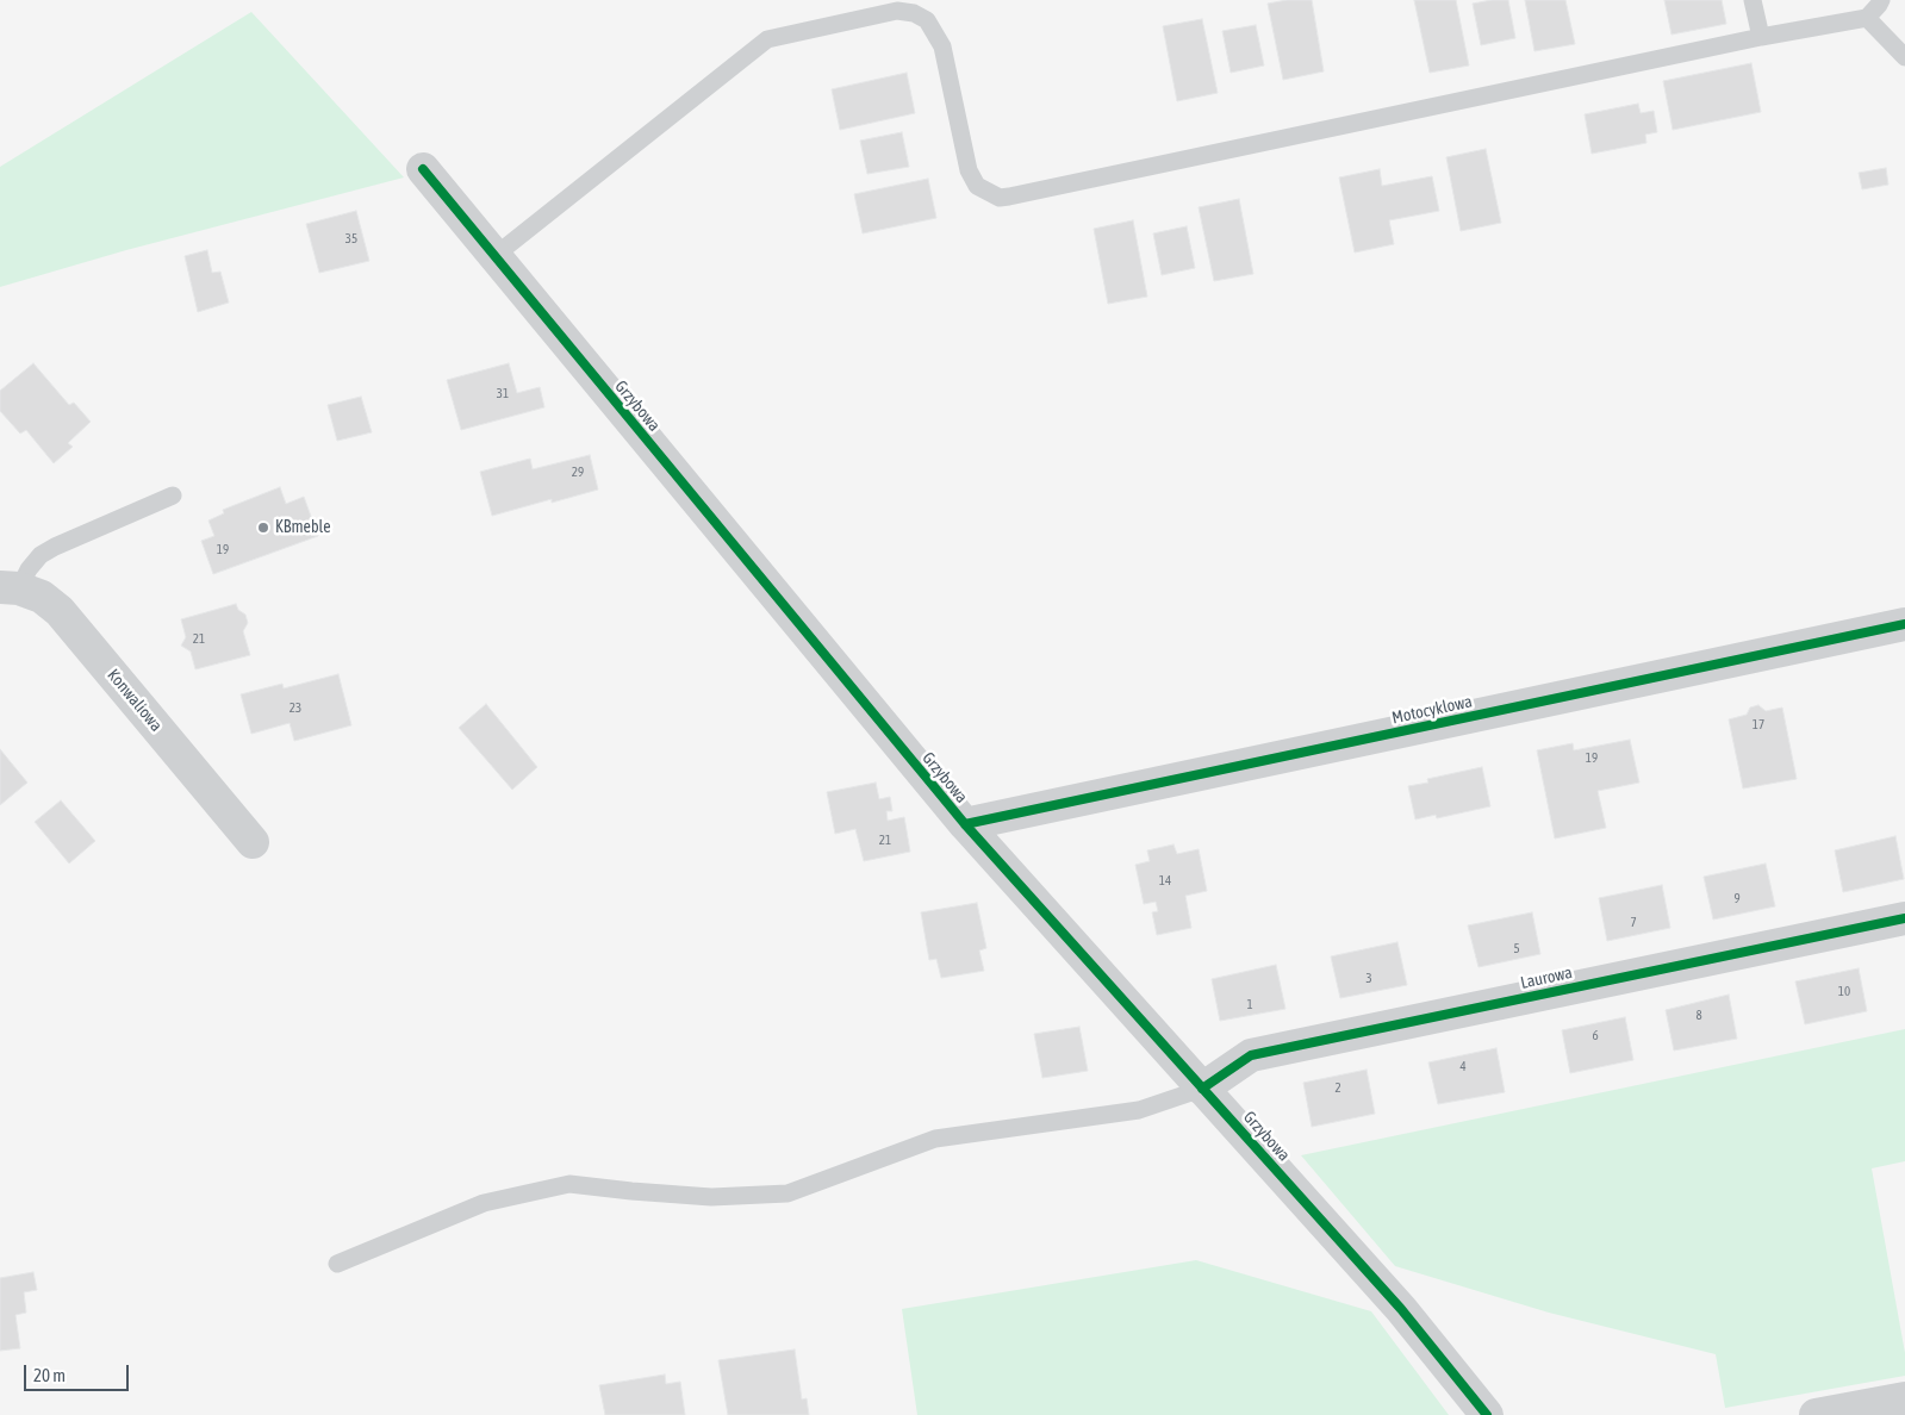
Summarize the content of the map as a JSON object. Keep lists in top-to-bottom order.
{
  "streets": {
    "street": [
      "Grzybowa",
      "Konwaliowa",
      "Motocyklowa",
      "Laurowa"
    ]
  },
  "crossings": [
    ["Grzybowa", "Motocyklowa"],
    ["Grzybowa", "Laurowa"]
  ],
  "places": ["KBmeble"],
  "house_numbers": [
    "35",
    "31",
    "29",
    "19",
    "21",
    "23",
    "17",
    "19",
    "21",
    "14",
    "9",
    "7",
    "5",
    "3",
    "10",
    "1",
    "8",
    "6",
    "4",
    "2"
  ],
  "scale_bar": "20 m"
}
